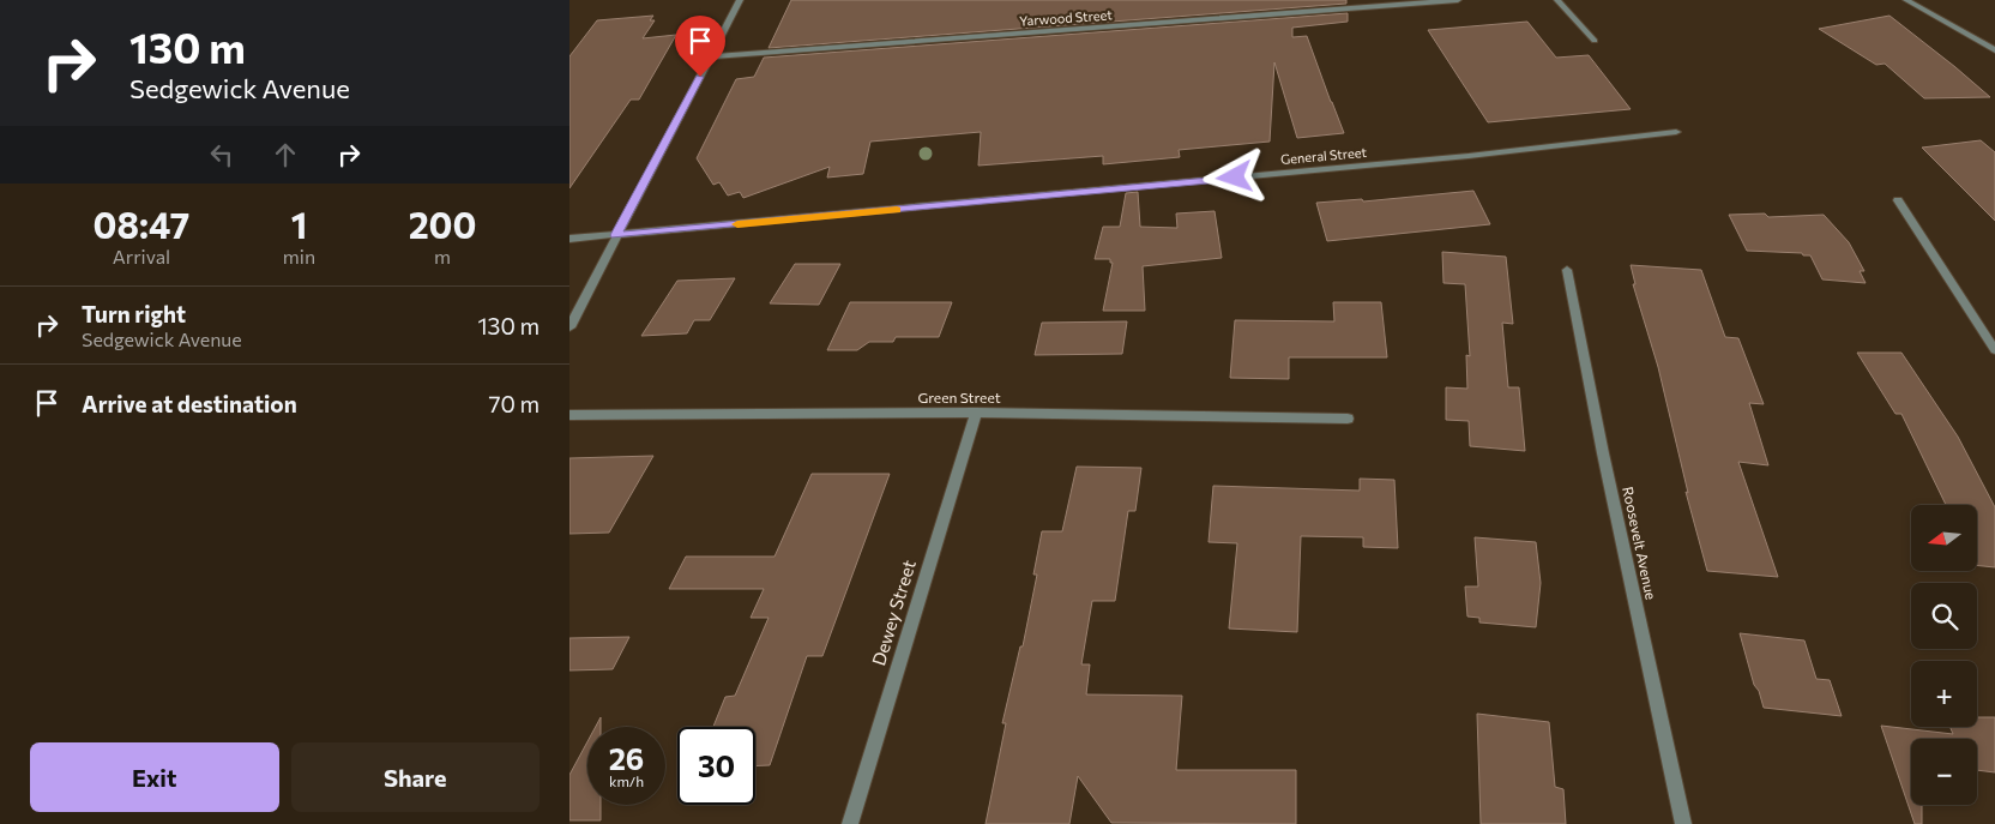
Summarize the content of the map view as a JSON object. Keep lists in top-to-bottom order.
{
  "streets": {
    "street": [
      "Yarwood Street",
      "General Street",
      "Green Street",
      "Roosevelt Avenue",
      "Dewey Street"
    ]
  },
  "crossings": [
    ["Green Street", "Dewey Street"]
  ],
  "north": "left",
  "page": {
    "turn": ["130 m", "Sedgewick Avenue"],
    "eta": [
      "08:47",
      "Arrival",
      "1",
      "min",
      "200",
      "m"
    ],
    "list": [
      {
        "name": "Turn right",
        "note": "Sedgewick Avenue",
        "value": "130 m"
      },
      {
        "name": "Arrive at destination",
        "value": "70 m"
      }
    ],
    "map_buttons": ["+", "−"],
    "speed": "26 km/h",
    "limit": "30",
    "buttons": ["Exit", "Share"]
  }
}
